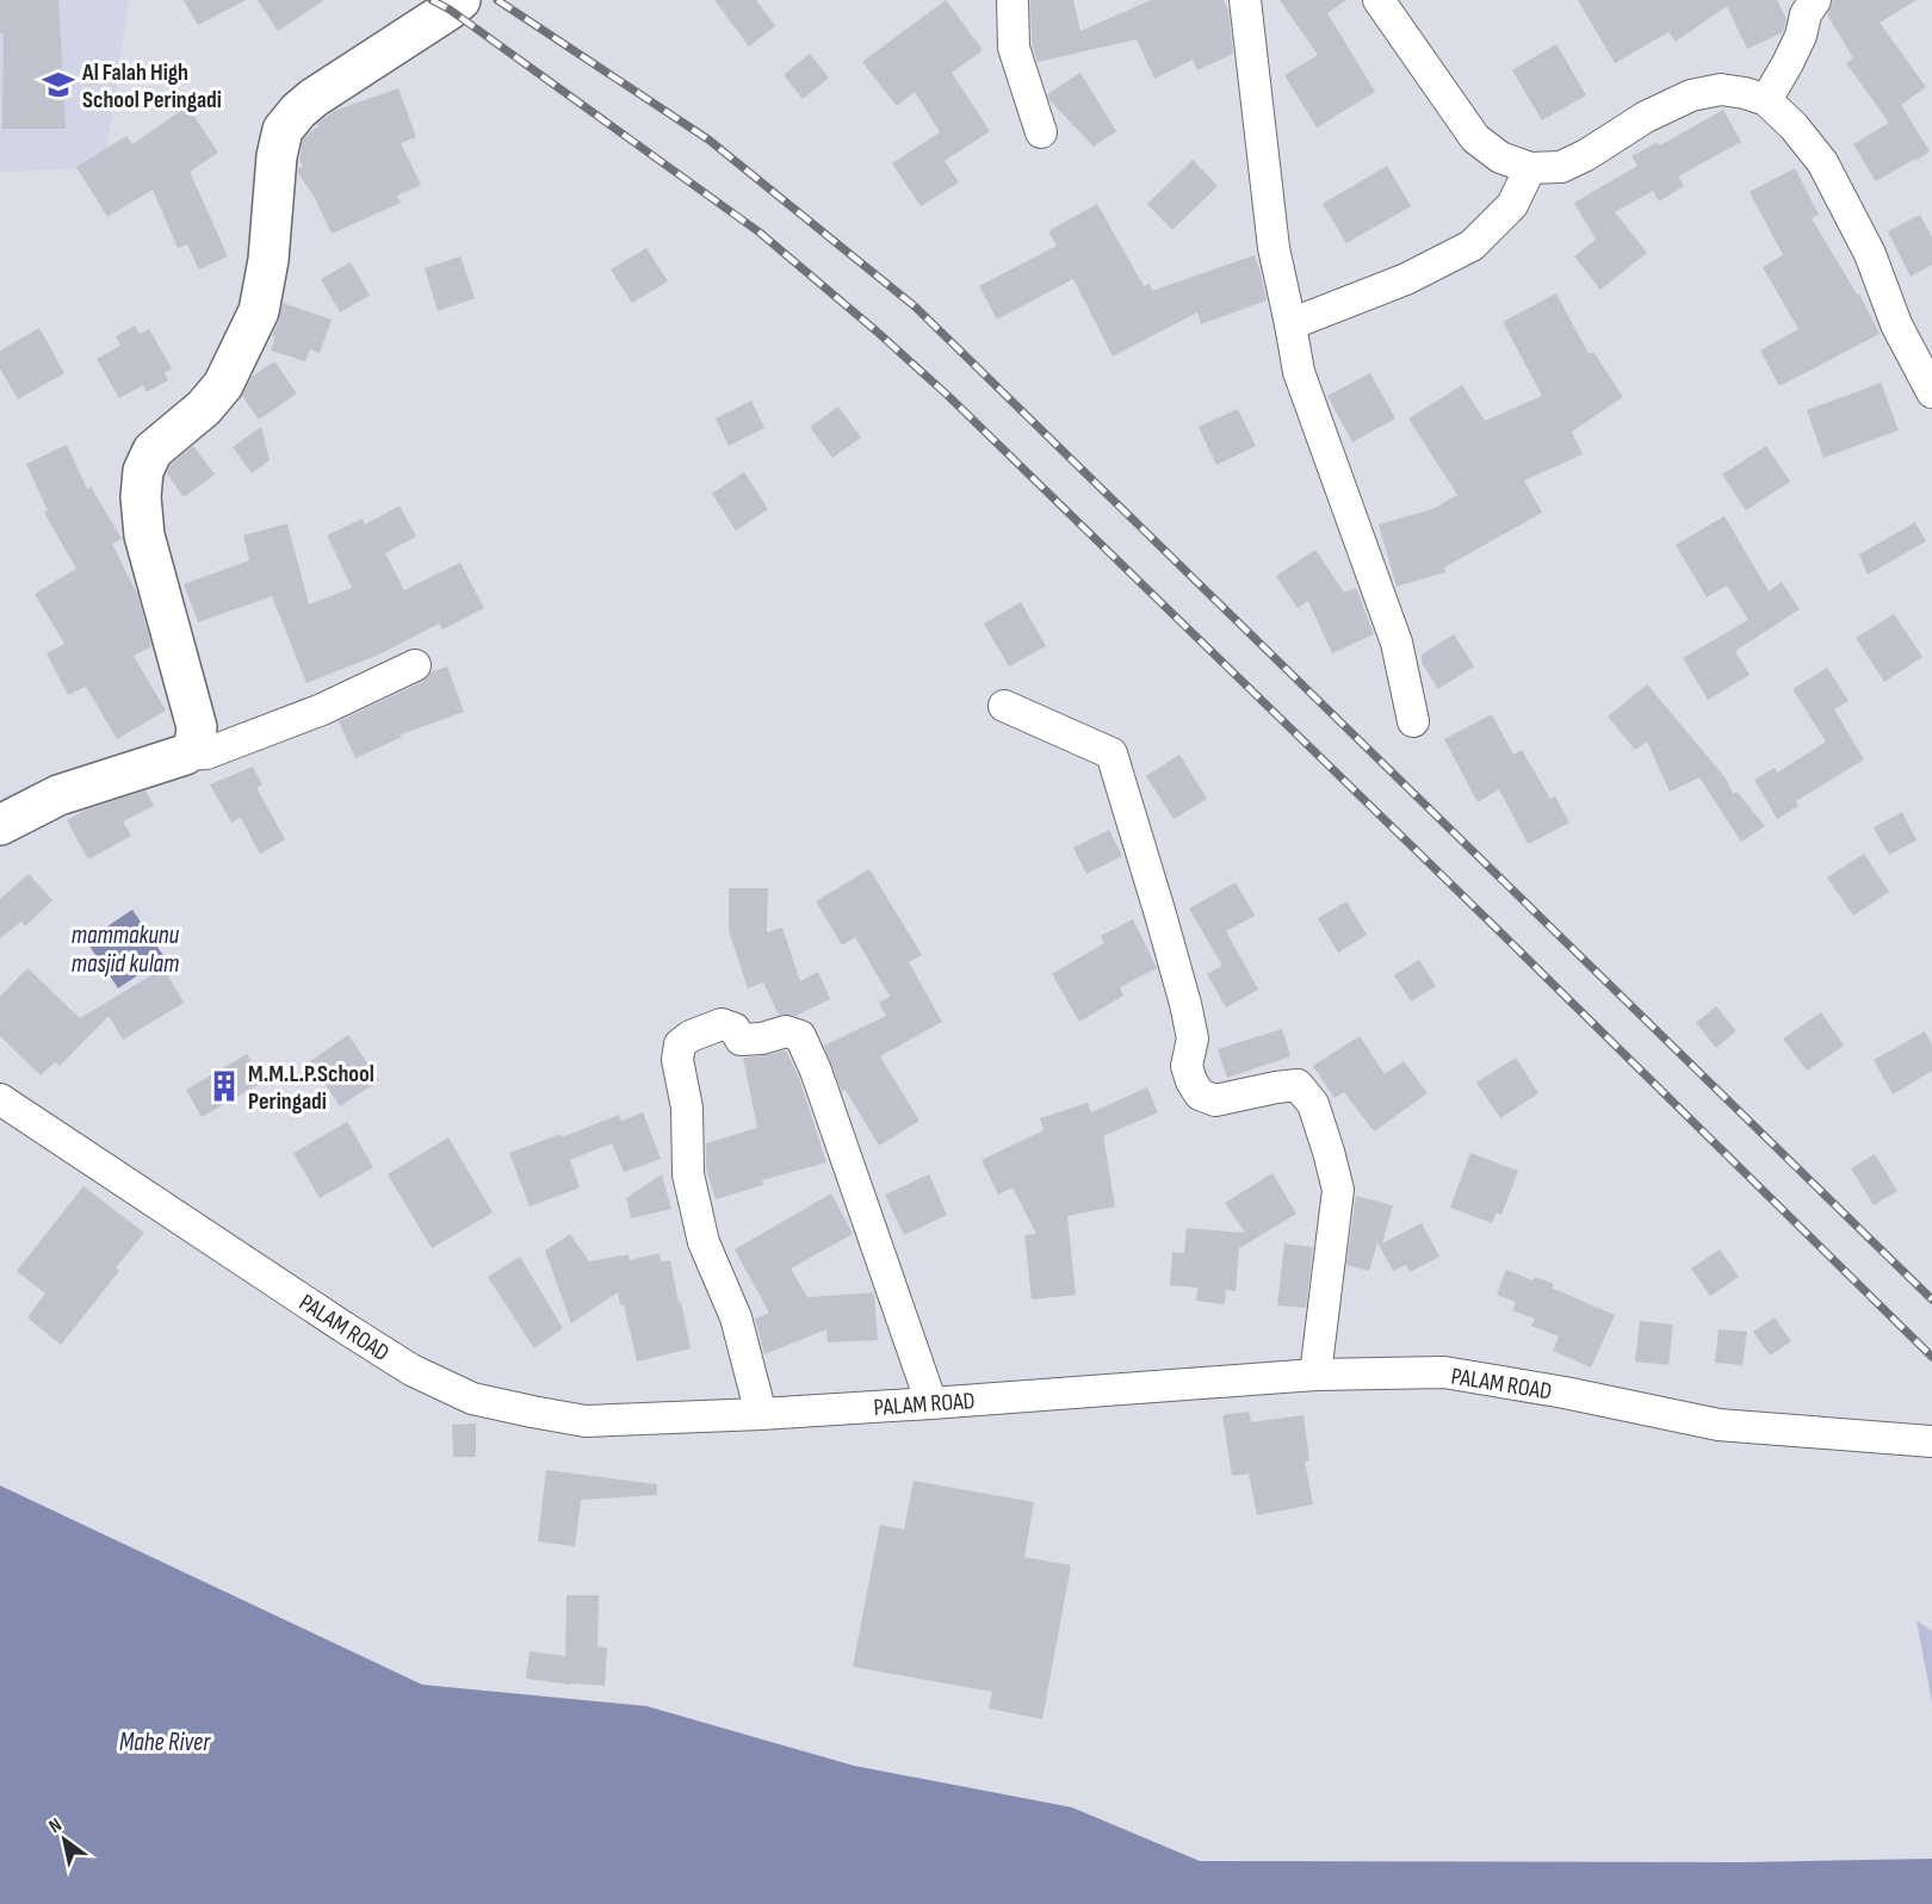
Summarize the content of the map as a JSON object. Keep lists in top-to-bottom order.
{
  "streets": {
    "street": ["PALAM ROAD"]
  },
  "water": ["mammakunu masjid kulam", "Mahe River"],
  "places": {
    "school or university": ["Al Falah High School Peringadi"],
    "building": ["M.M.L.P.School Peringadi"]
  },
  "north": "top left"
}
